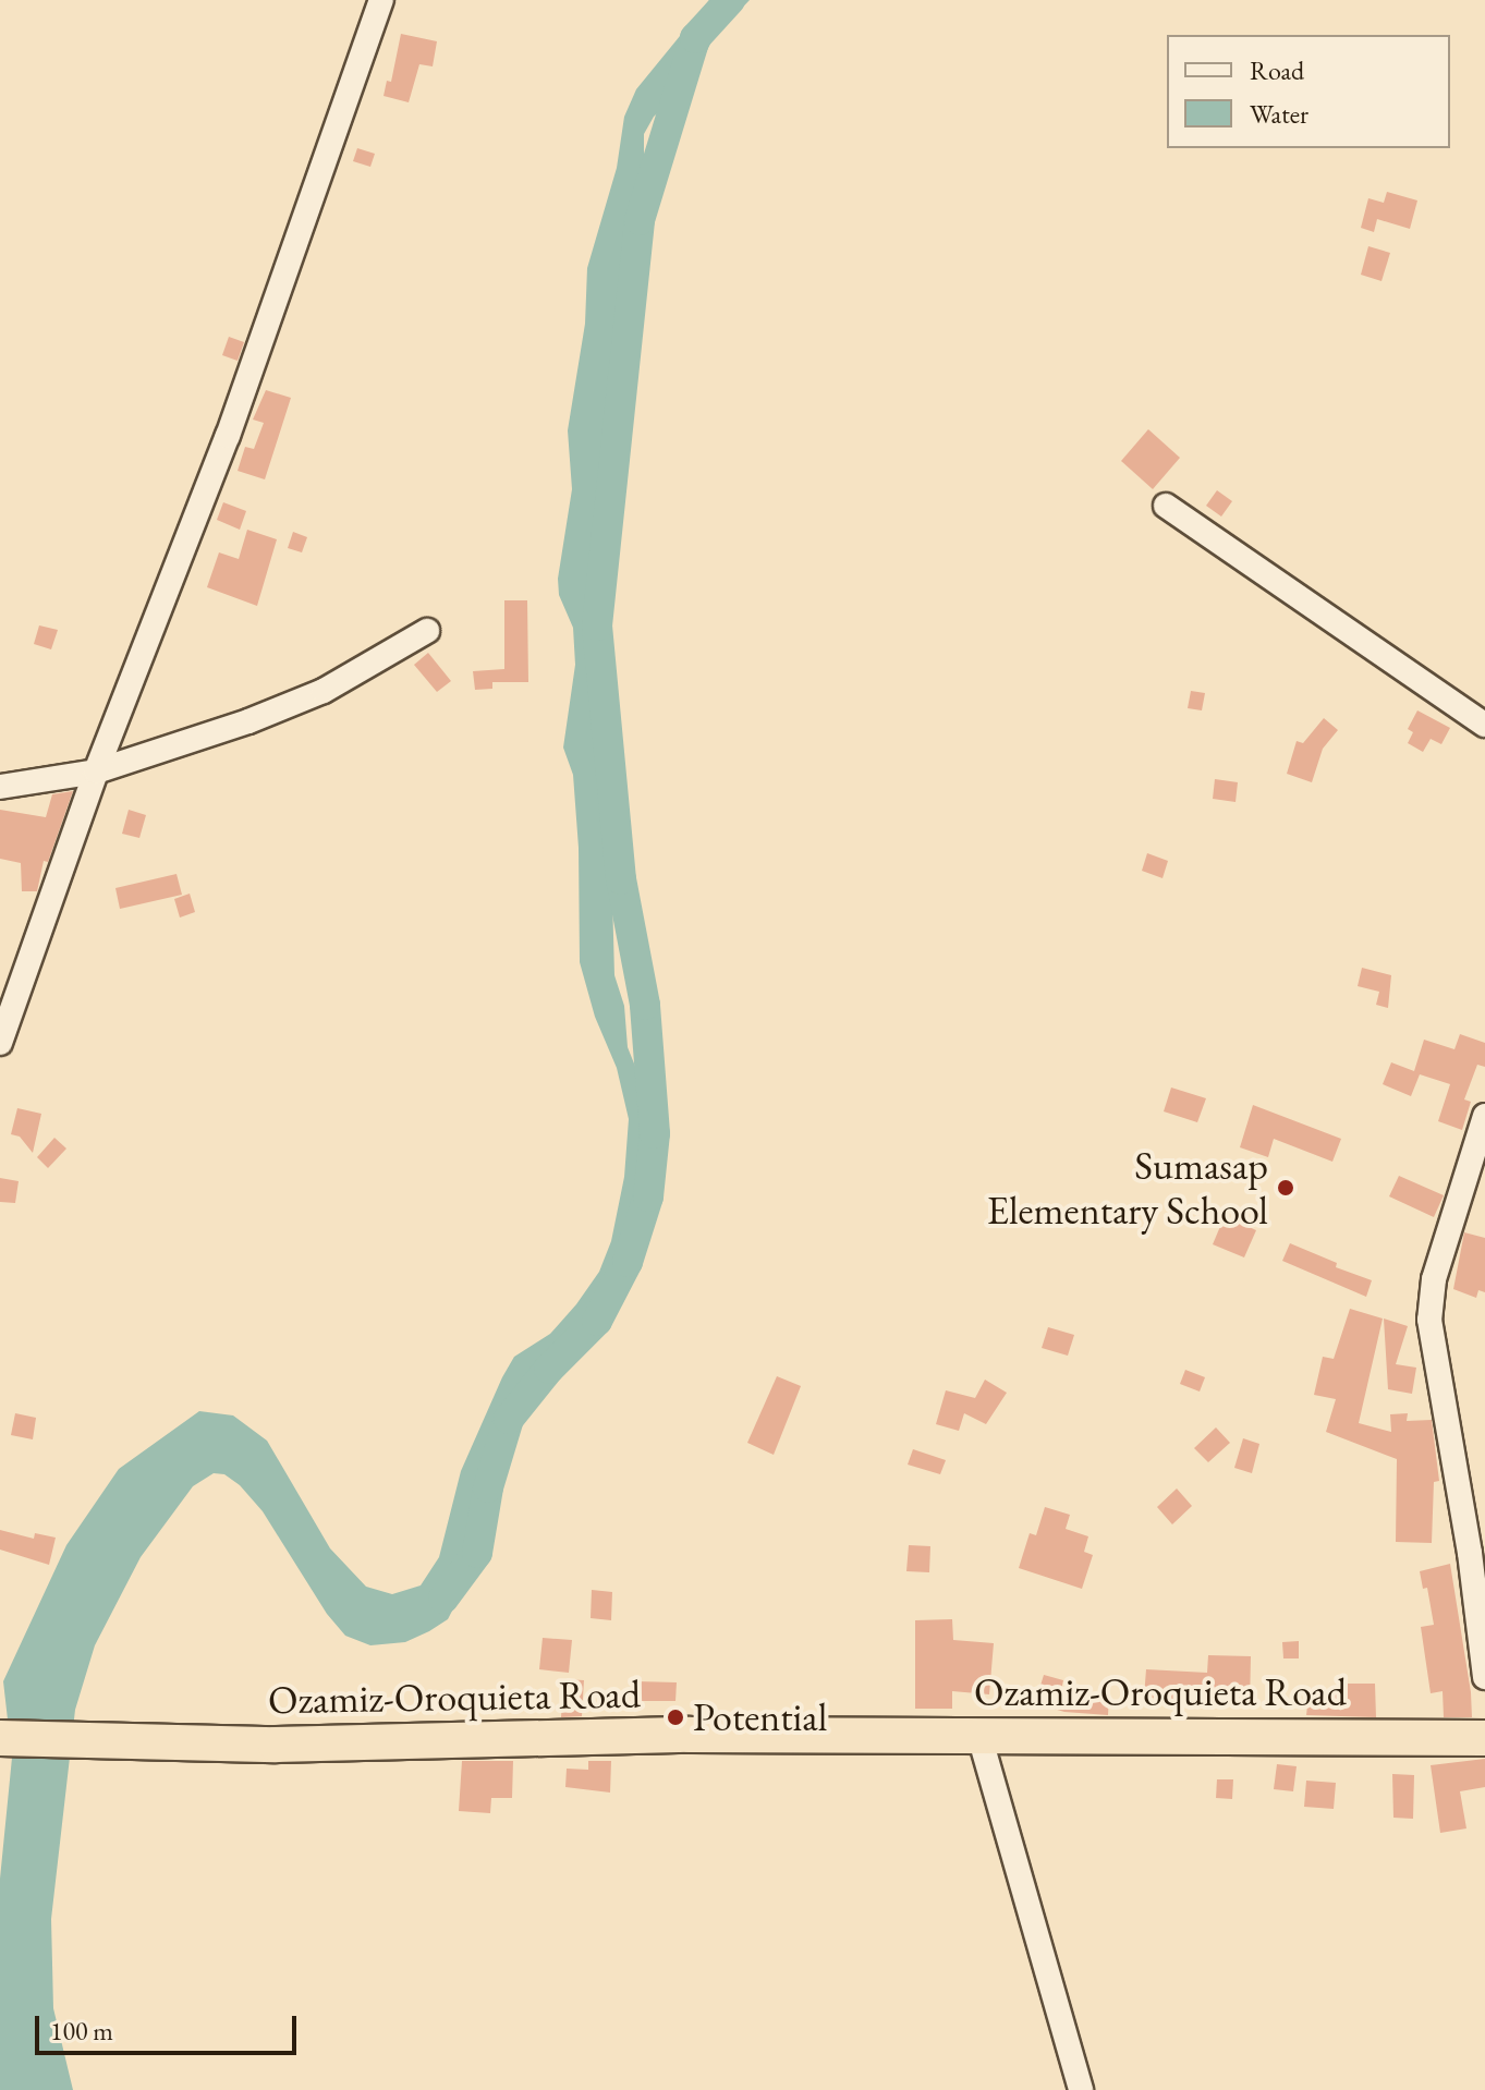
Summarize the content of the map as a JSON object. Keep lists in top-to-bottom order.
{
  "streets": {
    "highway": ["Ozamiz-Oroquieta Road"]
  },
  "places": ["Sumasap Elementary School", "Potential"],
  "legend": ["Road", "Water"],
  "scale_bar": "100 m"
}
